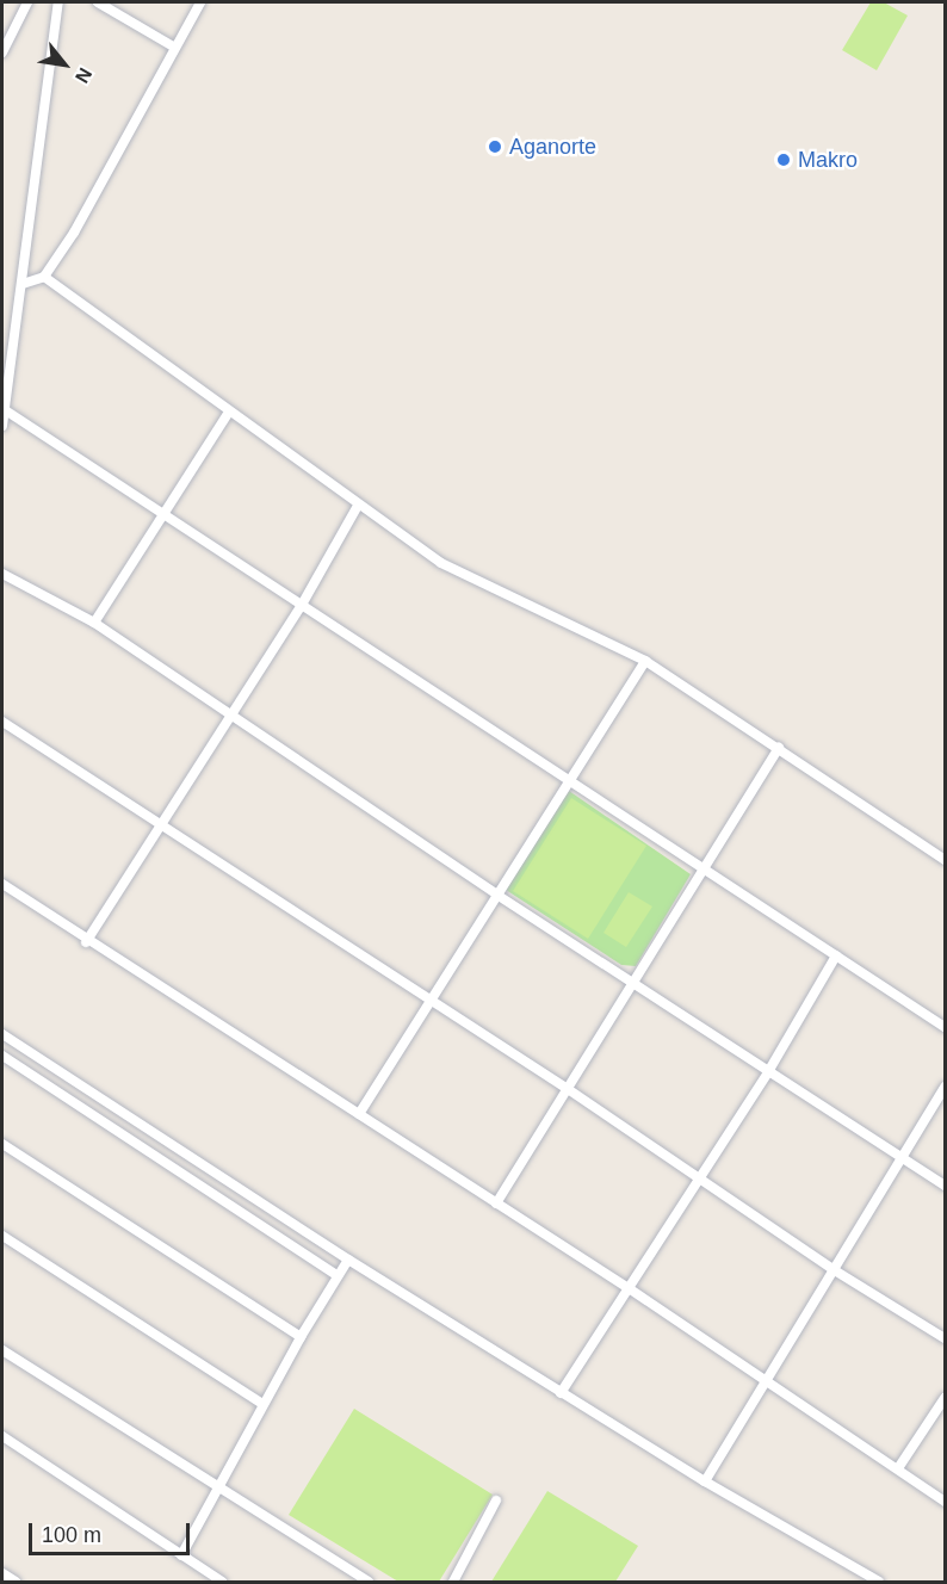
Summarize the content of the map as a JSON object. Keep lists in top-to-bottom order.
{
  "places": ["Aganorte", "Makro"],
  "scale_bar": "100 m",
  "north": "bottom right"
}
